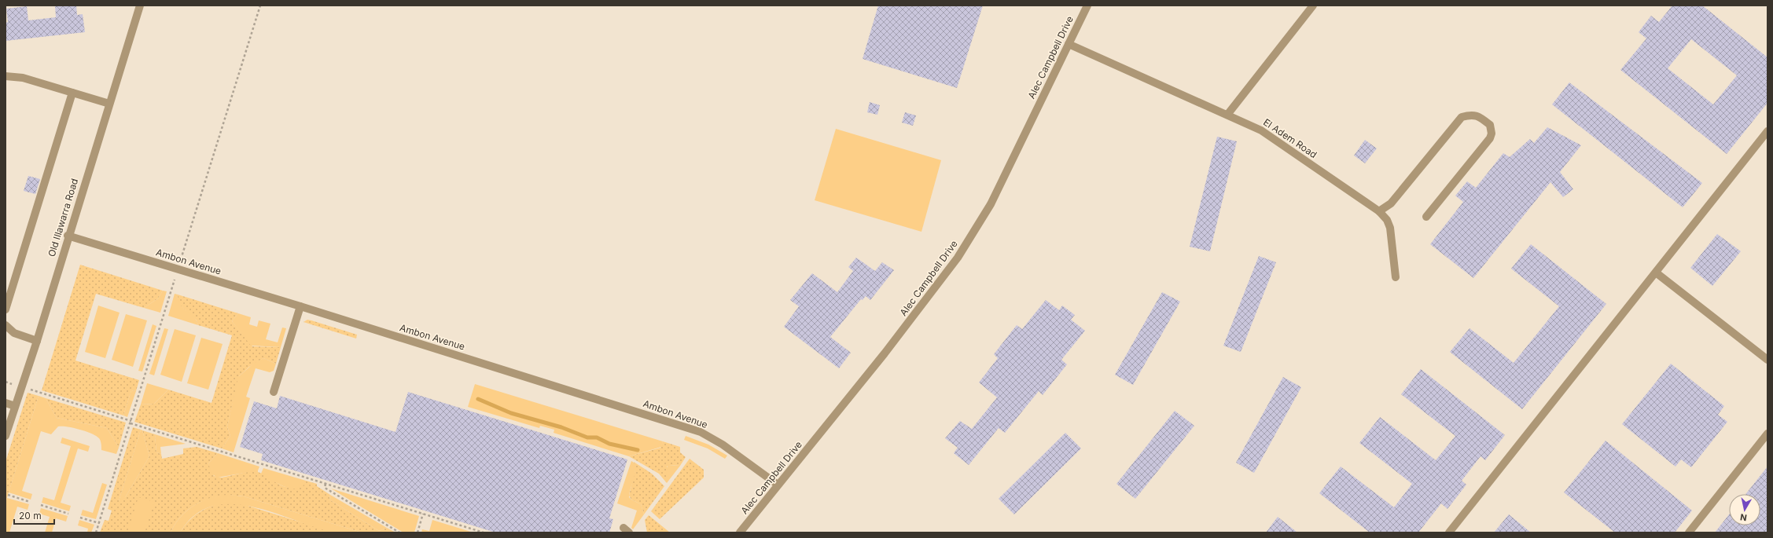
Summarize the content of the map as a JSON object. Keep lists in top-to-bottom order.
{
  "streets": {
    "lane": [
      "Alec Campbell Drive",
      "El Adem Road",
      "Old Illawarra Road",
      "Ambon Avenue"
    ]
  },
  "crossings": [
    ["Alec Campbell Drive", "El Adem Road"],
    ["Alec Campbell Drive", "Ambon Avenue"],
    ["Old Illawarra Road", "Ambon Avenue"]
  ],
  "scale_bar": "20 m",
  "north": "bottom"
}
